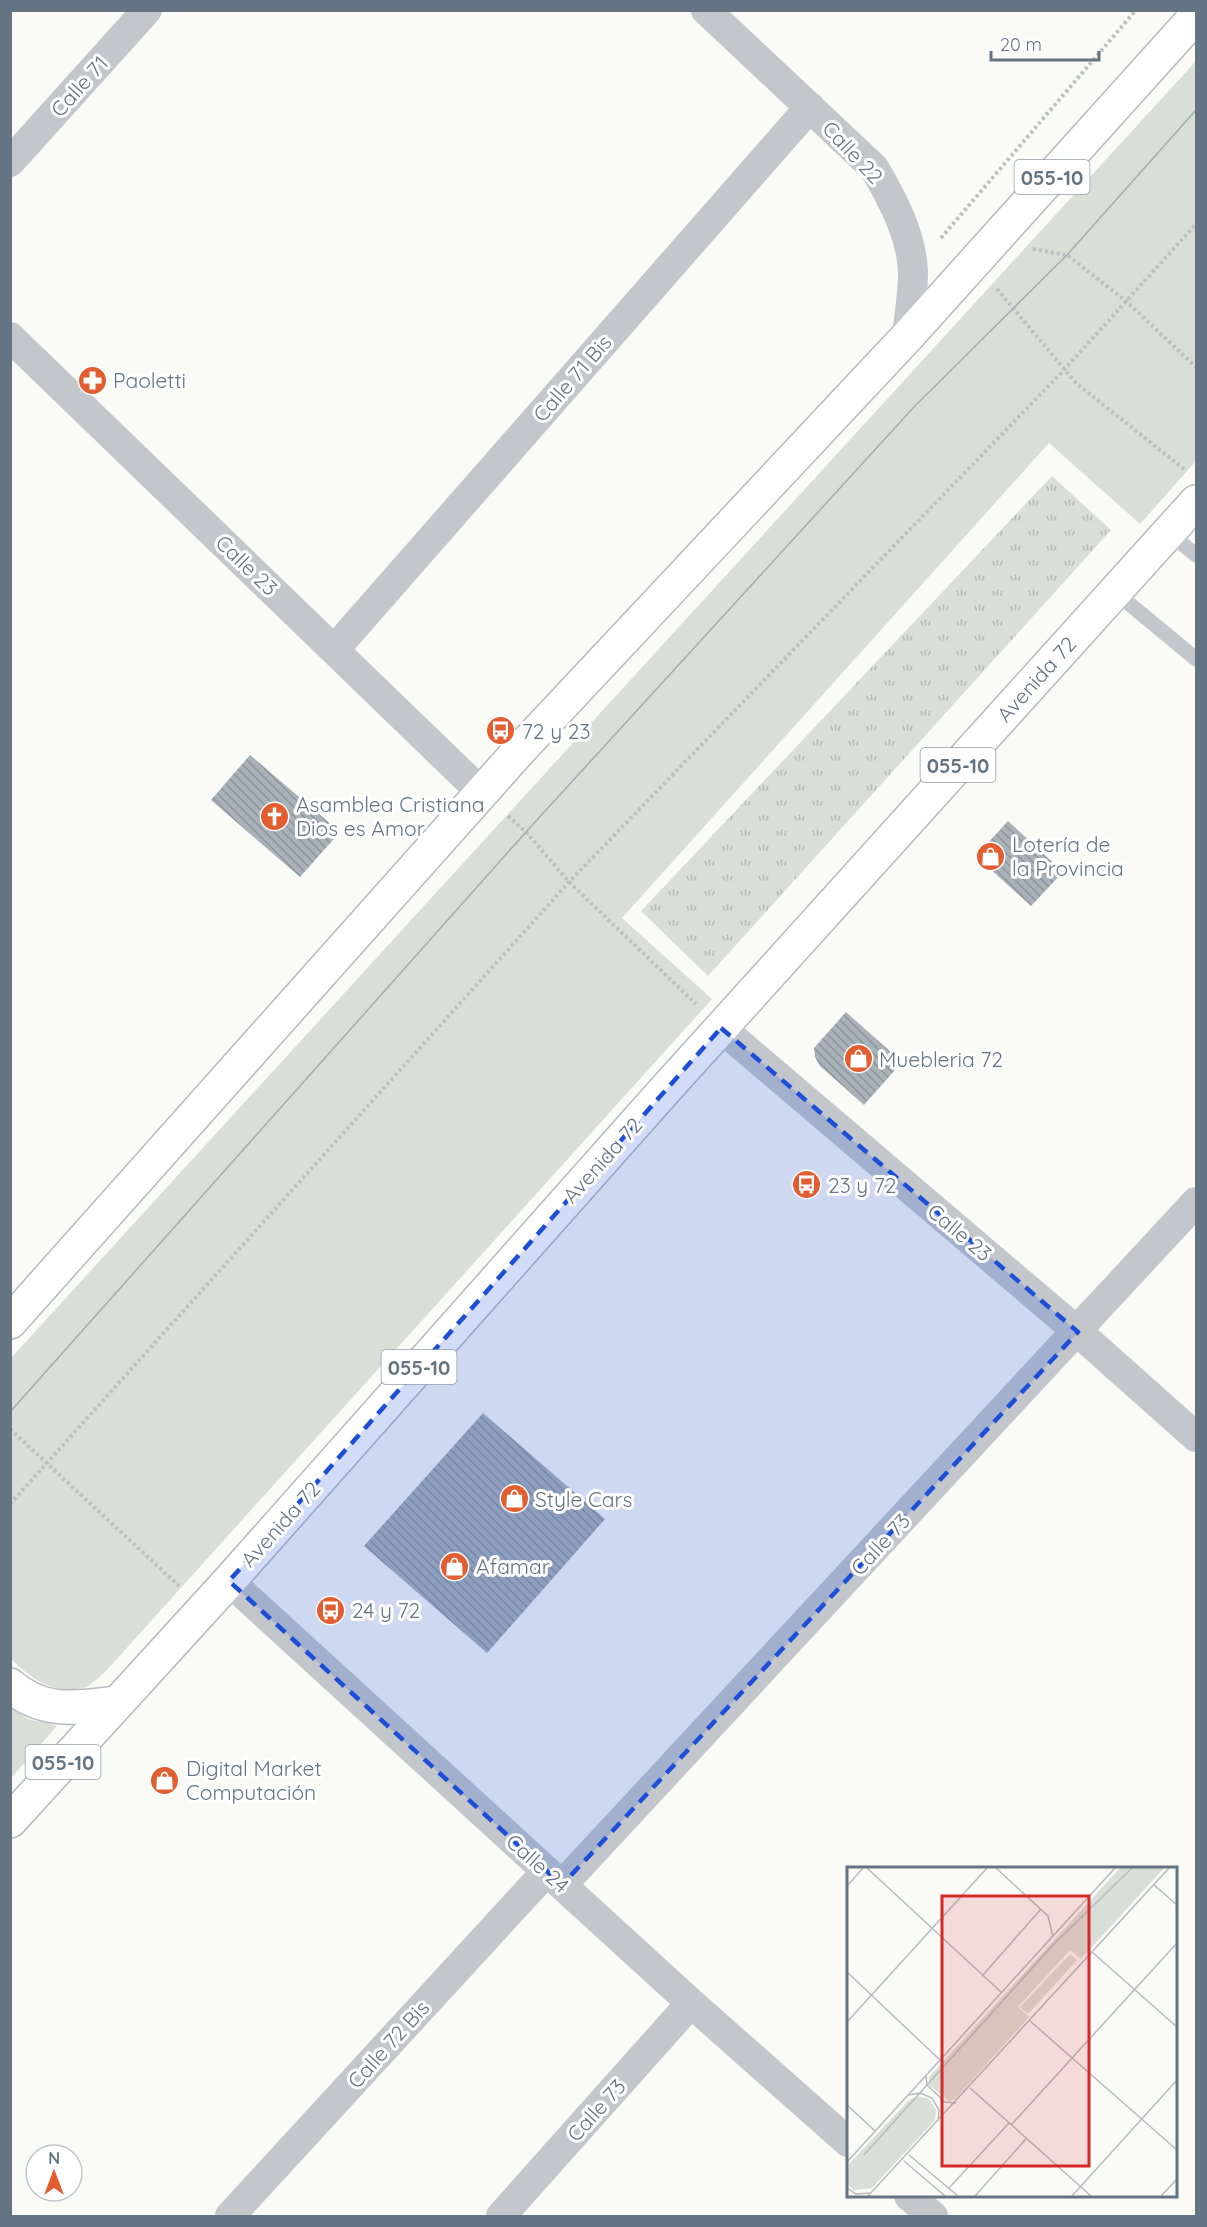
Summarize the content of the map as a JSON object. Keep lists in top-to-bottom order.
{
  "streets": {
    "highway": ["055-10", "Avenida 72"],
    "street": [
      "Calle 71",
      "Calle 22",
      "Calle 71 Bis",
      "Calle 23",
      "Calle 73",
      "Calle 24",
      "Calle 72 Bis"
    ]
  },
  "crossings": [
    ["Calle 22", "055-10"],
    ["Calle 22", "Calle 71 Bis"],
    ["055-10", "Calle 23"],
    ["Calle 71 Bis", "Calle 23"],
    ["Calle 23", "Avenida 72"],
    ["Calle 23", "Calle 73"],
    ["Avenida 72", "Calle 24"],
    ["Calle 73", "Calle 24"],
    ["Calle 73", "Calle 72 Bis"],
    ["Calle 24", "Calle 72 Bis"]
  ],
  "places": {
    "pharmacy": ["Paoletti"],
    "bus stop": ["72 y 23", "23 y 72", "24 y 72"],
    "church": ["Asamblea Cristiana Dios es Amor"],
    "shop": [
      "Lotería de la Provincia",
      "Muebleria 72",
      "Style Cars",
      "Afamar",
      "Digital Market Computación"
    ]
  },
  "scale_bar": "20 m",
  "north": "top"
}
